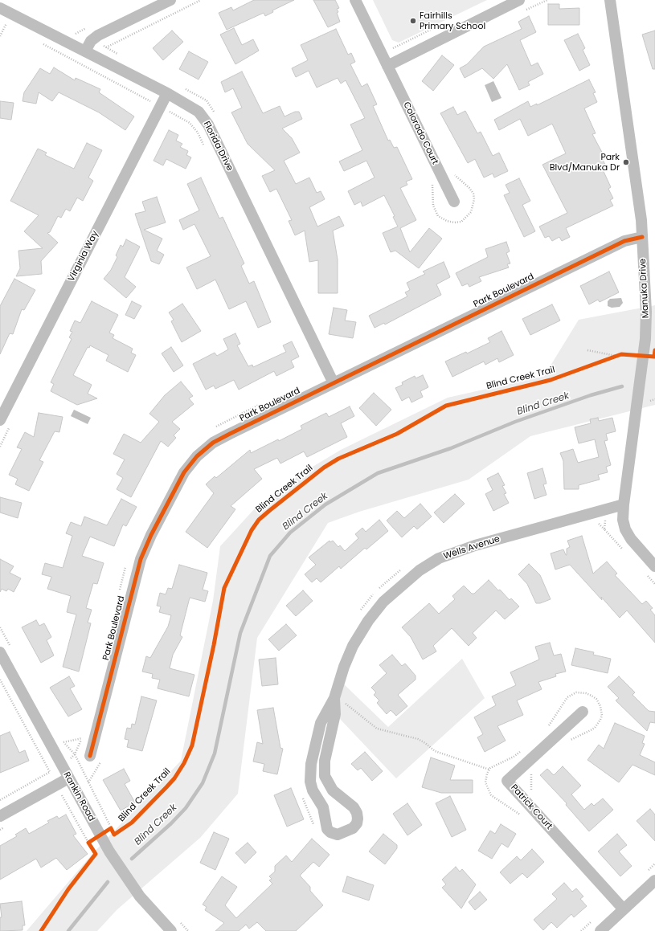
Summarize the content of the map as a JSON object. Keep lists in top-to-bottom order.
{
  "streets": {
    "street": [
      "Colorado Court",
      "Florida Drive",
      "Virginia Way",
      "Manuka Drive",
      "Park Boulevard",
      "Wells Avenue",
      "Rankin Road",
      "Patrick Court"
    ],
    "cycle path": ["Blind Creek Trail"]
  },
  "crossings": [
    ["Florida Drive", "Virginia Way"],
    ["Florida Drive", "Park Boulevard"],
    ["Manuka Drive", "Park Boulevard"],
    ["Manuka Drive", "Wells Avenue"],
    ["Blind Creek Trail", "Rankin Road"]
  ],
  "water": ["Blind Creek"],
  "places": ["Fairhills Primary School", "Park Blvd/Manuka Dr"]
}
